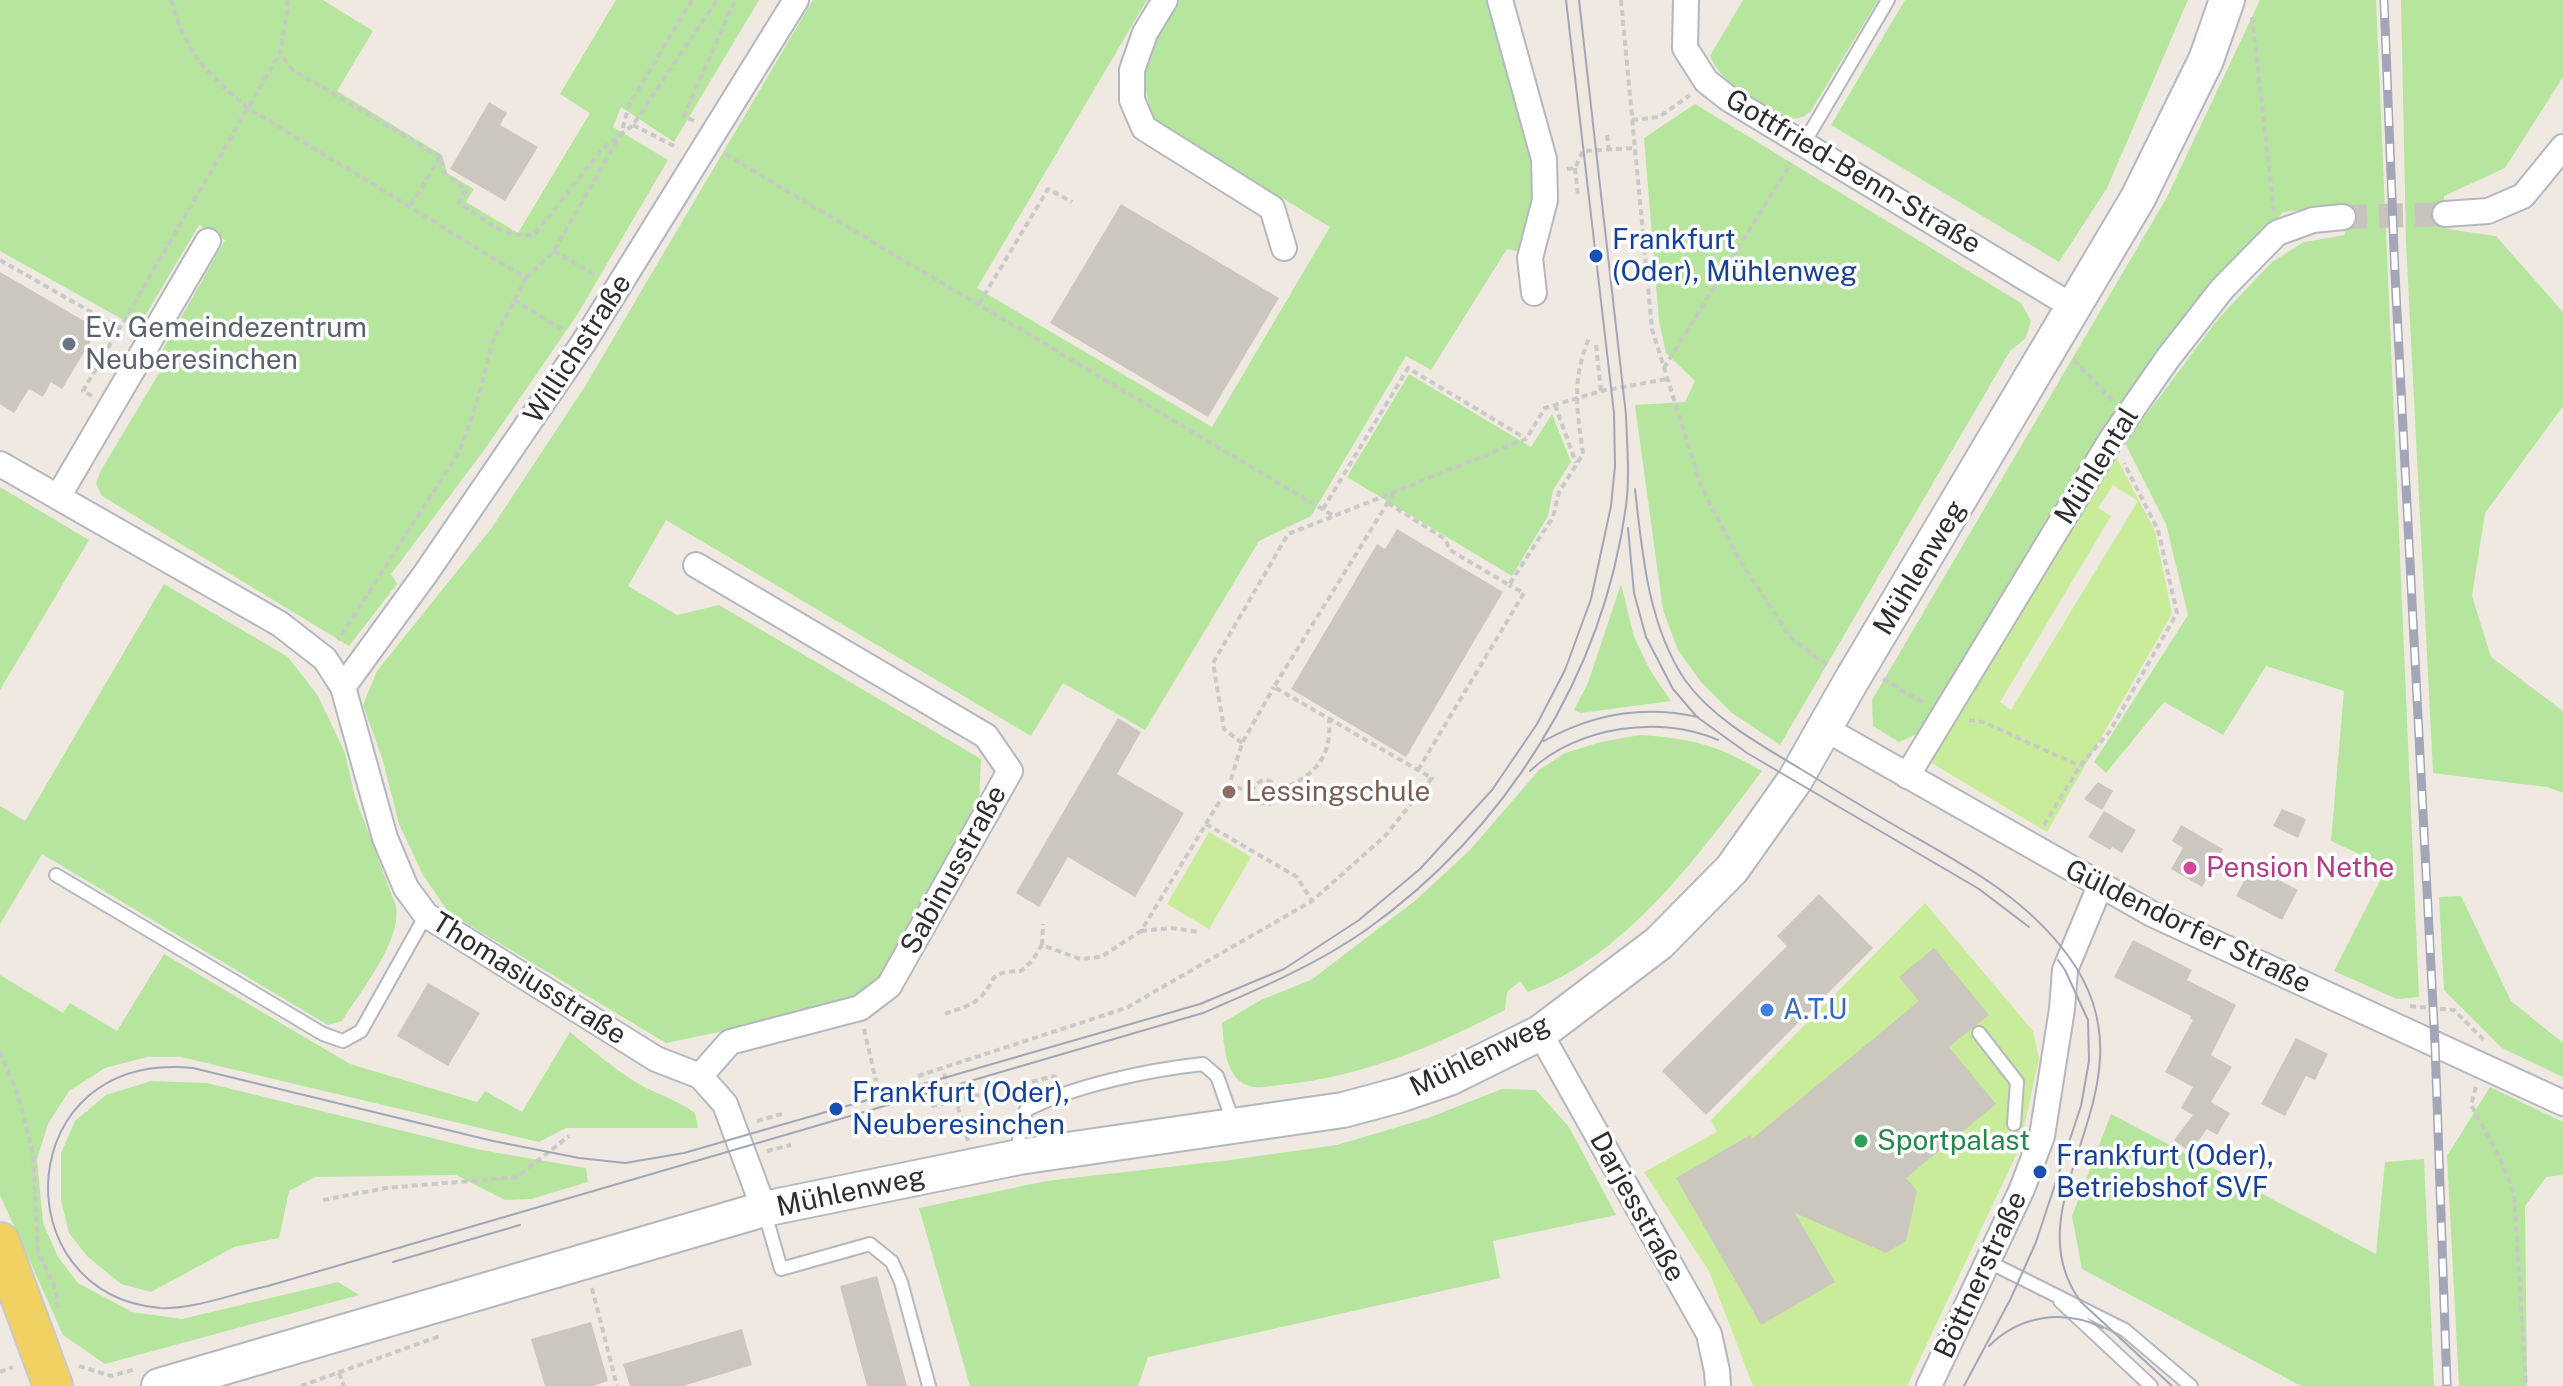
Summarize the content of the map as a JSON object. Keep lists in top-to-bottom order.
{
  "streets": {
    "street": [
      "Gottfried-Benn-Straße",
      "Willichstraße",
      "Mühlental",
      "Mühlenweg",
      "Sabinusstraße",
      "Güldendorfer Straße",
      "Thomasiusstraße",
      "Darjesstraße",
      "Böttnerstraße"
    ]
  },
  "crossings": [
    ["Gottfried-Benn-Straße", "Mühlenweg"],
    ["Willichstraße", "Thomasiusstraße"],
    ["Mühlental", "Güldendorfer Straße"],
    ["Mühlenweg", "Güldendorfer Straße"],
    ["Mühlenweg", "Thomasiusstraße"],
    ["Mühlenweg", "Darjesstraße"],
    ["Sabinusstraße", "Thomasiusstraße"],
    ["Güldendorfer Straße", "Böttnerstraße"]
  ],
  "places": [
    "Frankfurt (Oder), Mühlenweg",
    "Ev. Gemeindezentrum Neuberesinchen",
    "Lessingschule",
    "Pension Nethe",
    "A.T.U",
    "Frankfurt (Oder), Neuberesinchen",
    "Sportpalast",
    "Frankfurt (Oder), Betriebshof SVF"
  ]
}
